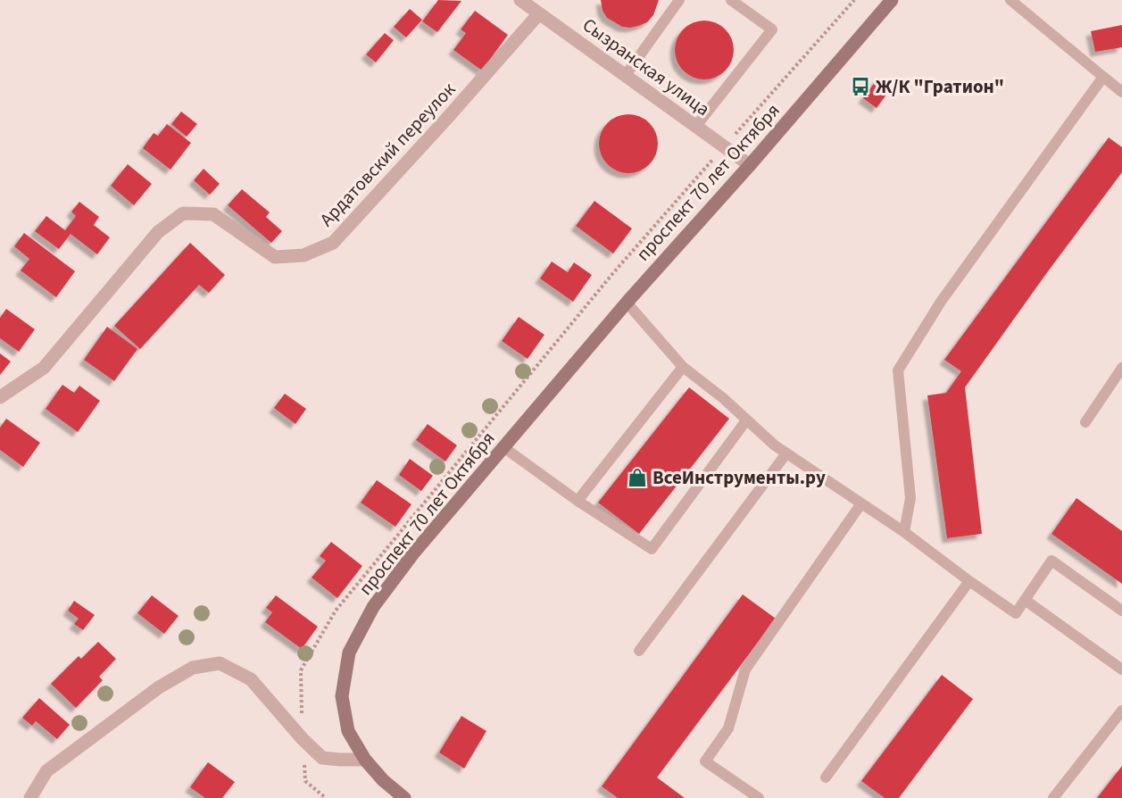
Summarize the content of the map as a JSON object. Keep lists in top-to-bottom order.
{
  "streets": {
    "street": ["Сызранская улица", "Ардатовский переулок", "проспект 70 лет Октября"]
  },
  "crossings": [
    ["Сызранская улица", "Ардатовский переулок"],
    ["Сызранская улица", "проспект 70 лет Октября"]
  ],
  "places": {
    "bus stop": ["Ж/К \"Гратион\""],
    "shop": ["ВсеИнструменты.ру"]
  }
}
